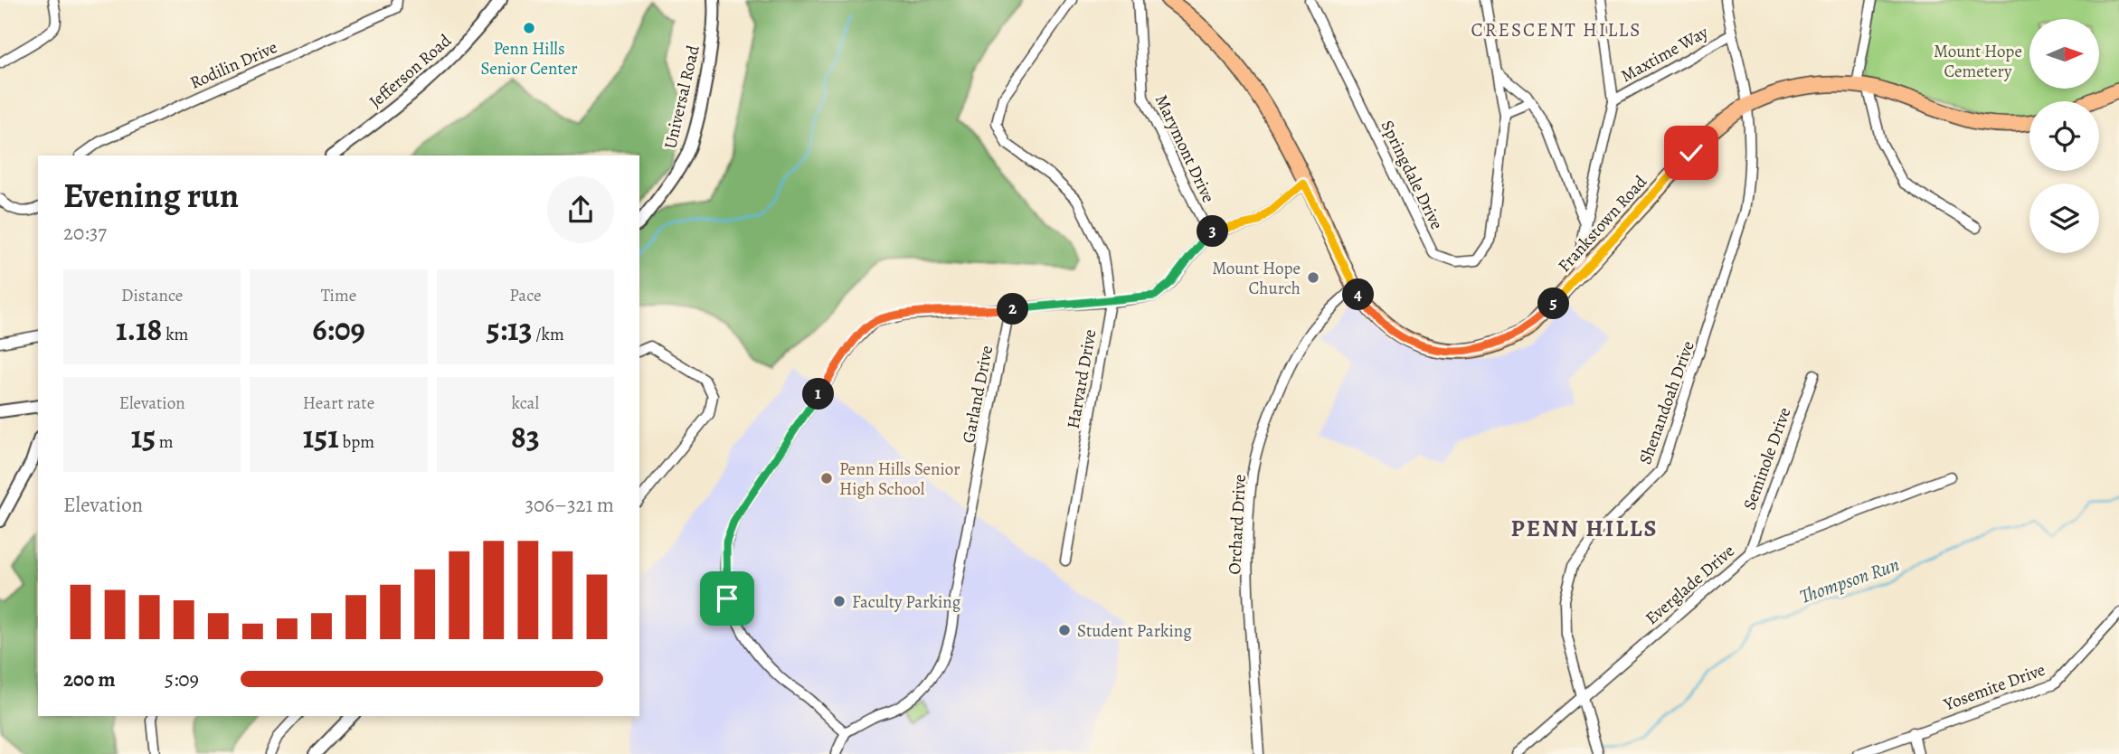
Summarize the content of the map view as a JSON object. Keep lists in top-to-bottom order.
{
  "streets": {
    "main road": ["Frankstown Road"],
    "street": [
      "Maxtime Way",
      "Rodilin Drive",
      "Jefferson Road",
      "Universal Road",
      "Marymont Drive",
      "Springdale Drive",
      "Harvard Drive",
      "Garland Drive",
      "Shenandoah Drive",
      "Seminole Drive",
      "Orchard Drive",
      "Everglade Drive",
      "Yosemite Drive"
    ]
  },
  "crossings": [
    ["Maxtime Way", "Shenandoah Drive"],
    ["Frankstown Road", "Shenandoah Drive"],
    ["Frankstown Road", "Orchard Drive"],
    ["Shenandoah Drive", "Everglade Drive"],
    ["Seminole Drive", "Everglade Drive"]
  ],
  "districts": ["CRESCENT HILLS", "PENN HILLS"],
  "water": ["Thompson Run"],
  "parks": ["Mount Hope Cemetery"],
  "places": [
    "Penn Hills Senior Center",
    "Mount Hope Church",
    "Penn Hills Senior High School",
    "Faculty Parking",
    "Student Parking"
  ],
  "north": "right",
  "page": {
    "heading": ["Evening run", "20:37"],
    "pins": [
      "3",
      "4",
      "5",
      "2",
      "1"
    ],
    "stats": [
      ["Distance", "1.18 km"],
      ["Time", "6:09"],
      ["Pace", "5:13 /km"],
      ["Elevation", "15 m"],
      ["Heart rate", "151 bpm"],
      ["kcal", "83"]
    ],
    "chart": ["Elevation", "306–321 m"],
    "list": [
      {
        "name": "200 m",
        "note": "5:09"
      }
    ]
  }
}
